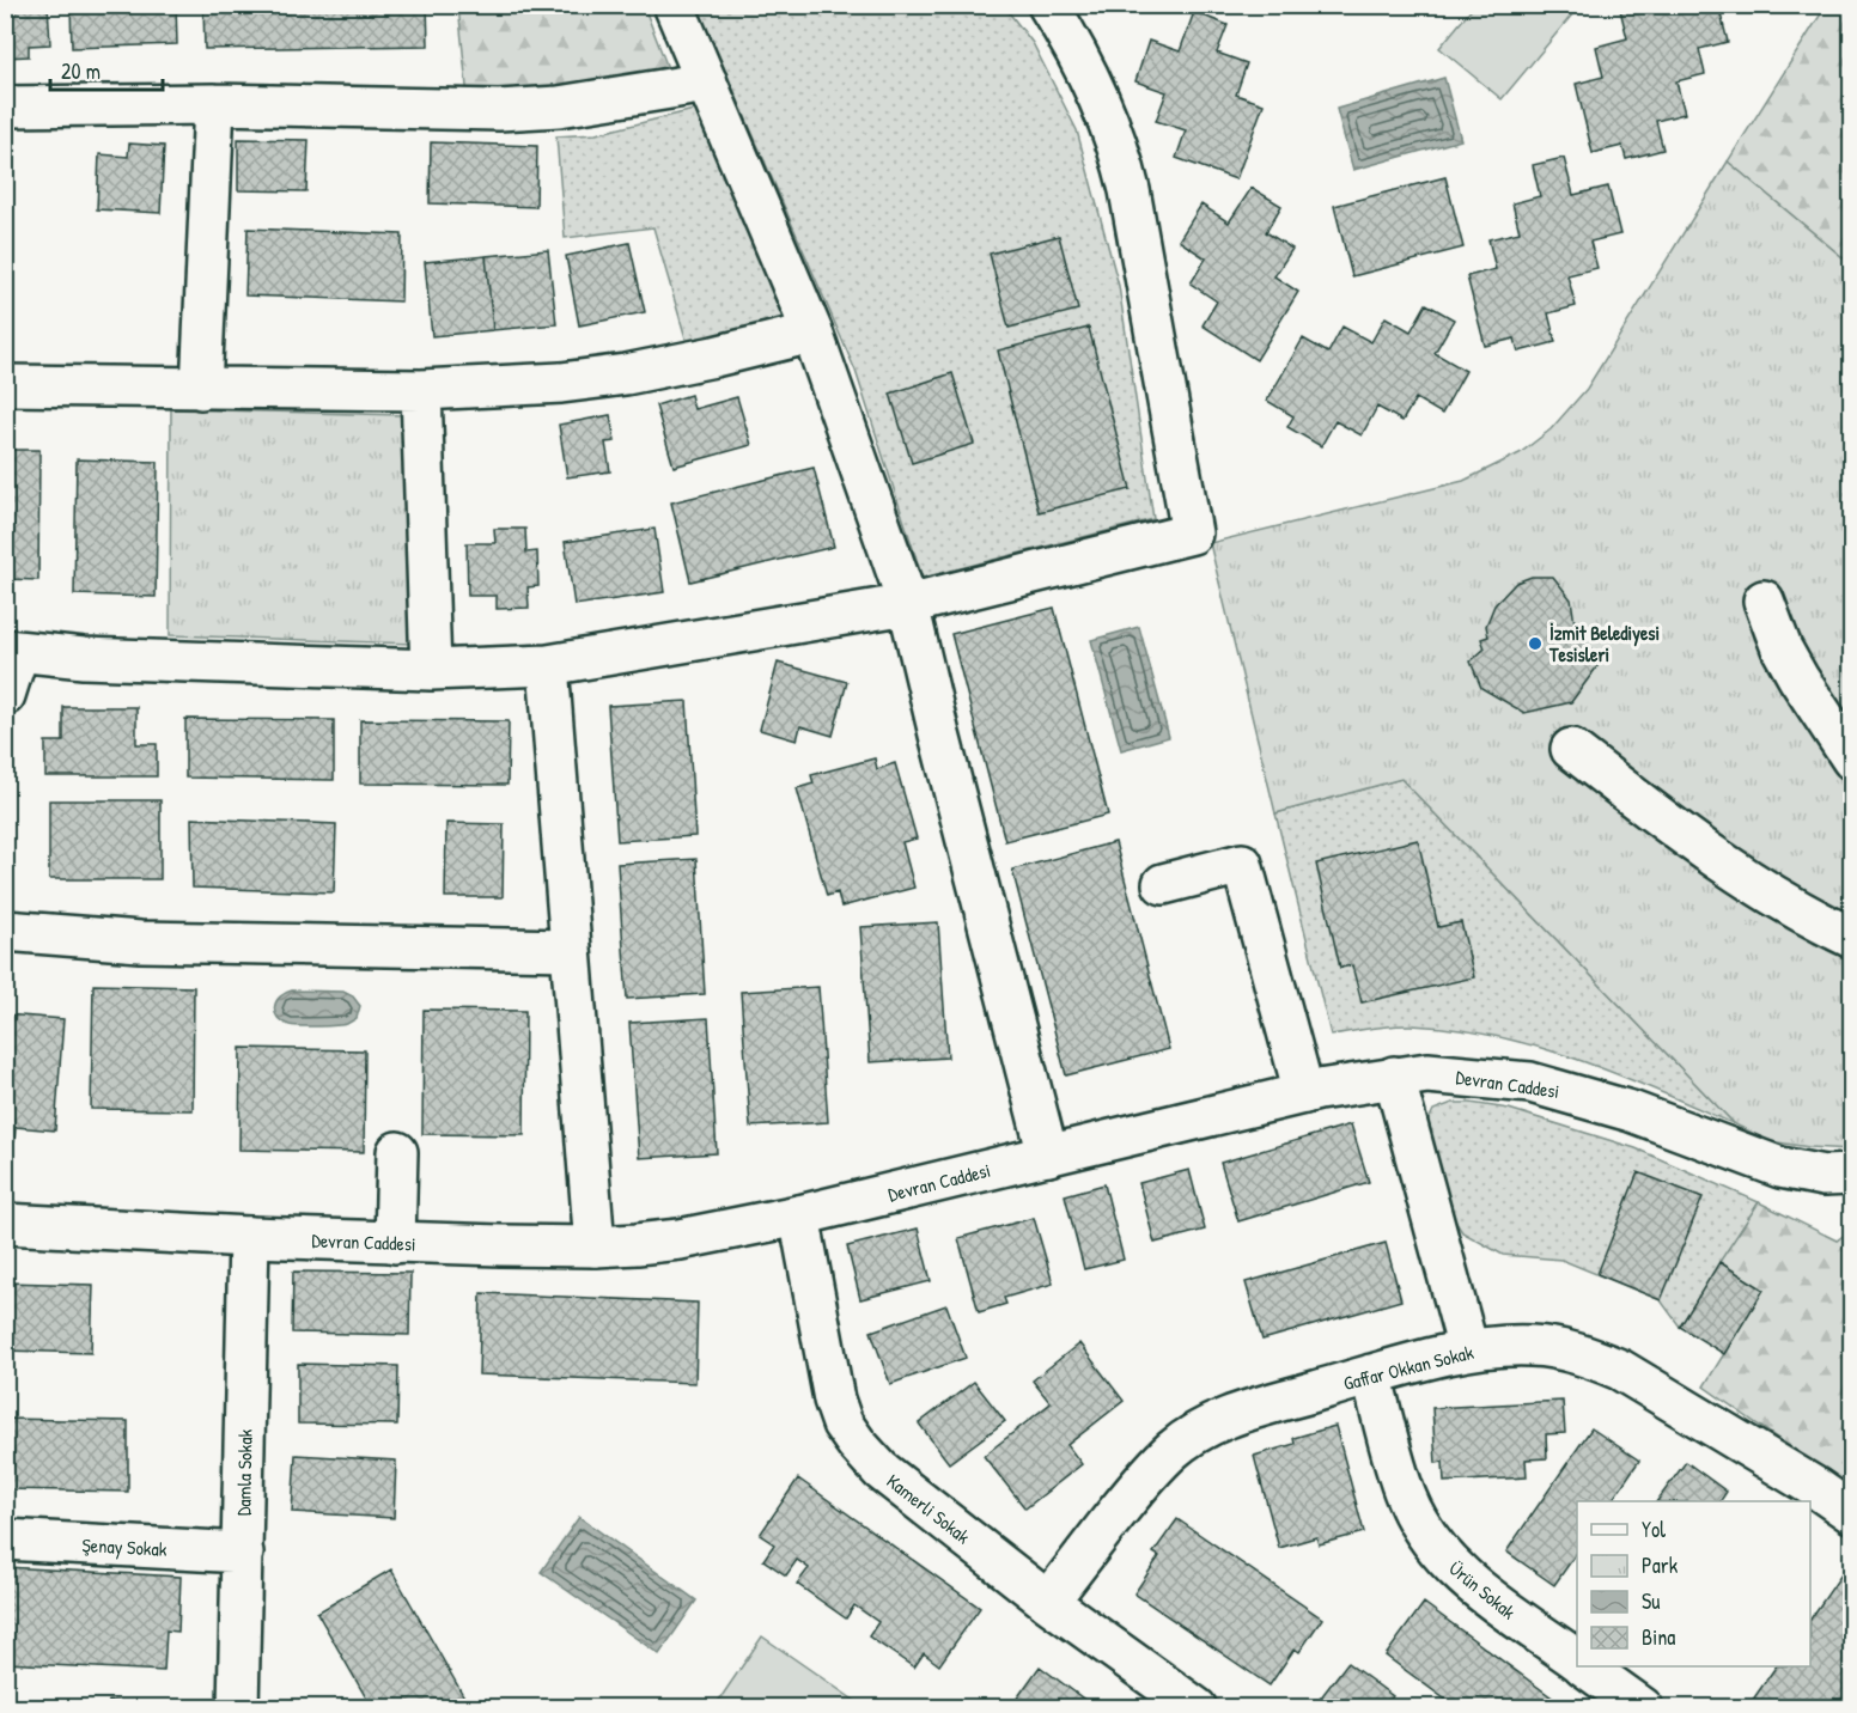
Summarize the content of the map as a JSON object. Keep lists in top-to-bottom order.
{
  "streets": {
    "street": [
      "Devran Caddesi",
      "Gaffar Okkan Sokak",
      "Damla Sokak",
      "Kamerli Sokak",
      "Şenay Sokak",
      "Ürün Sokak"
    ]
  },
  "crossings": [
    ["Devran Caddesi", "Damla Sokak"],
    ["Devran Caddesi", "Kamerli Sokak"],
    ["Gaffar Okkan Sokak", "Kamerli Sokak"],
    ["Gaffar Okkan Sokak", "Ürün Sokak"],
    ["Damla Sokak", "Şenay Sokak"]
  ],
  "places": ["İzmit Belediyesi Tesisleri"],
  "legend": [
    "Yol",
    "Park",
    "Su",
    "Bina"
  ],
  "scale_bar": "20 m"
}
